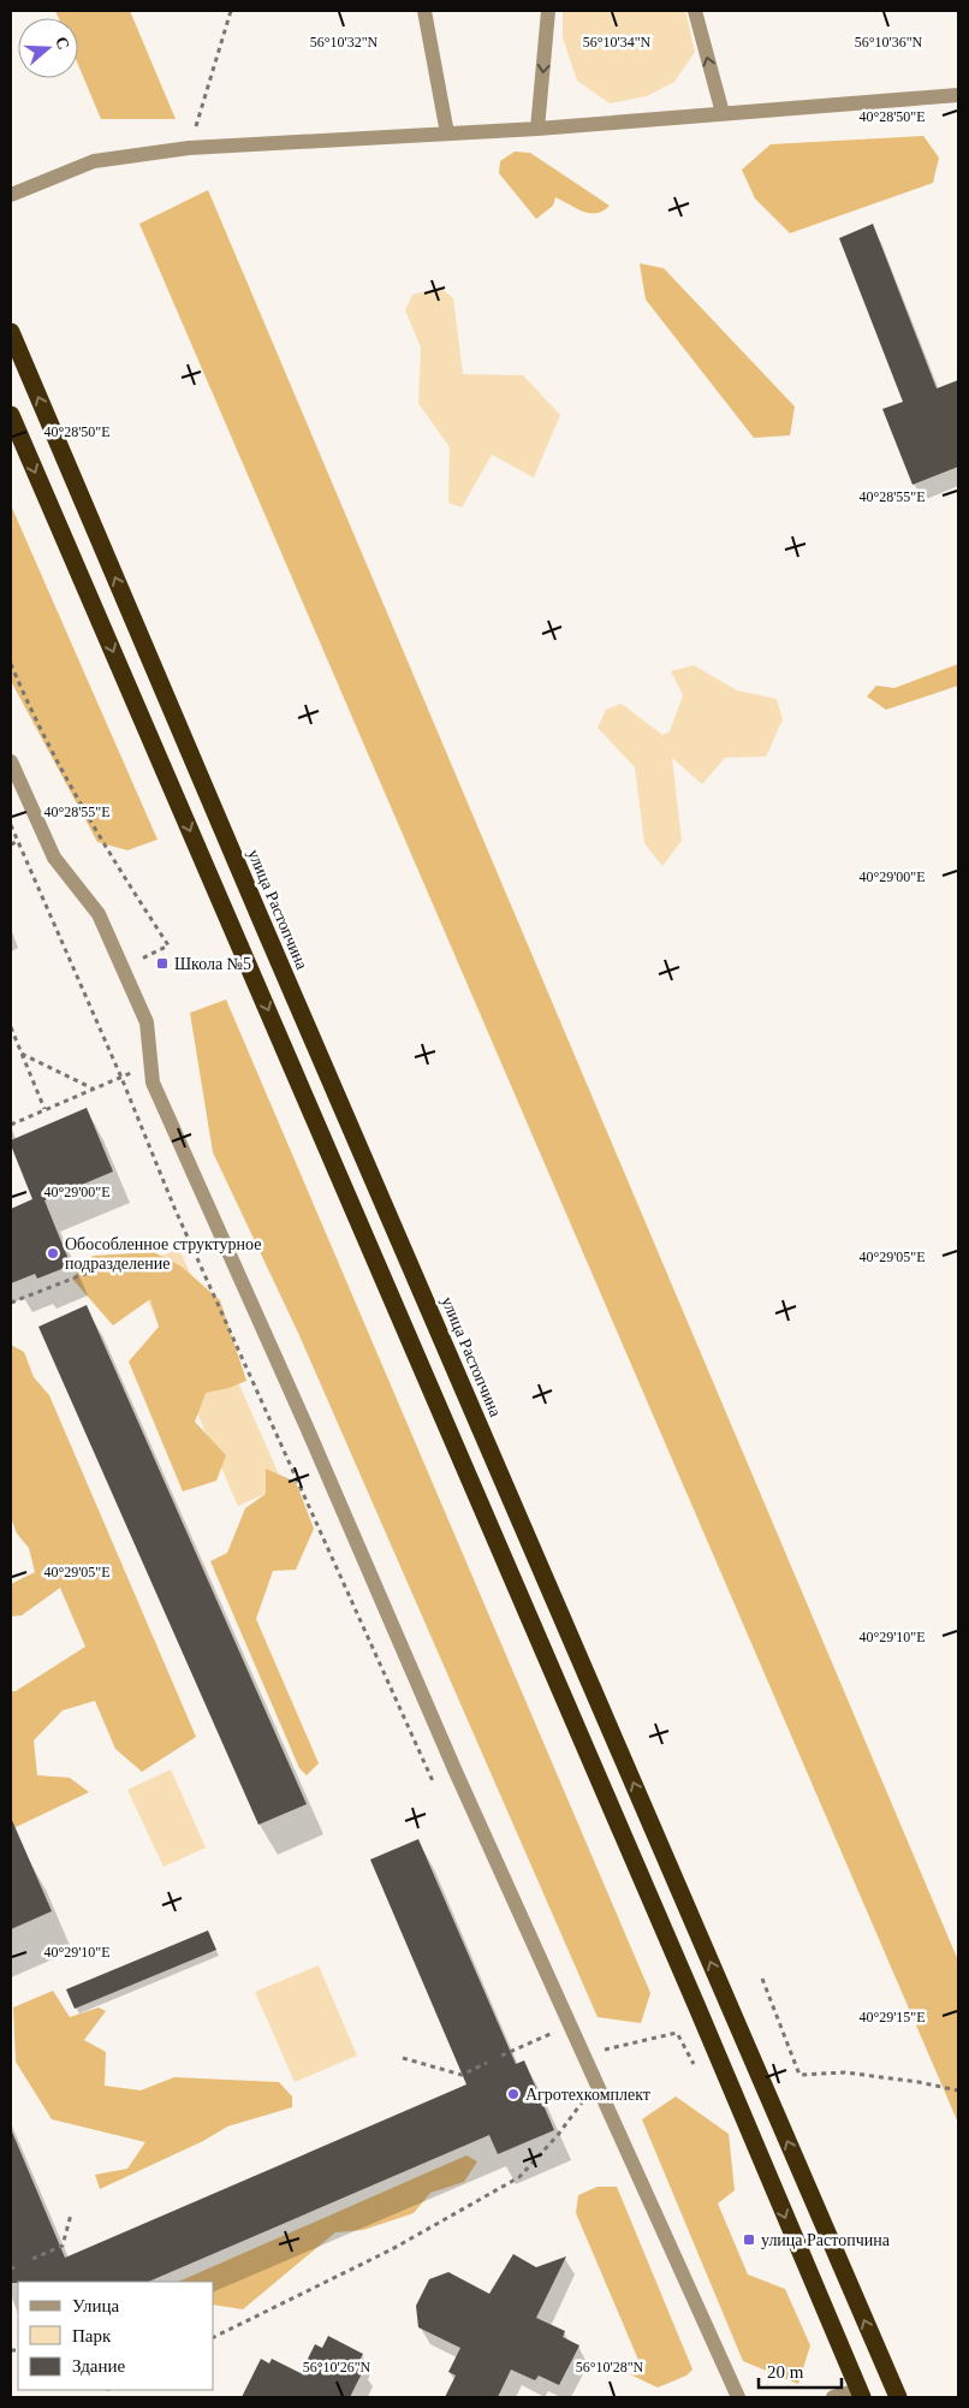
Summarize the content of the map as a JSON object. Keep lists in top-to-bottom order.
{
  "streets": {
    "highway": ["улица Растопчина"]
  },
  "places": {
    "transit": ["Школа №5", "улица Растопчина"],
    "other": ["Обособленное структурное подразделение", "Агротехкомплект"]
  },
  "legend": ["Улица", "Парк", "Здание"],
  "scale_bar": "20 m",
  "north": "right",
  "coordinates": [
    "56°10'32\"N",
    "56°10'36\"N",
    "56°10'34\"N",
    "40°28'50\"E",
    "40°28'55\"E",
    "40°29'00\"E",
    "40°29'05\"E",
    "40°29'10\"E",
    "40°29'15\"E",
    "56°10'26\"N",
    "56°10'28\"N"
  ]
}
